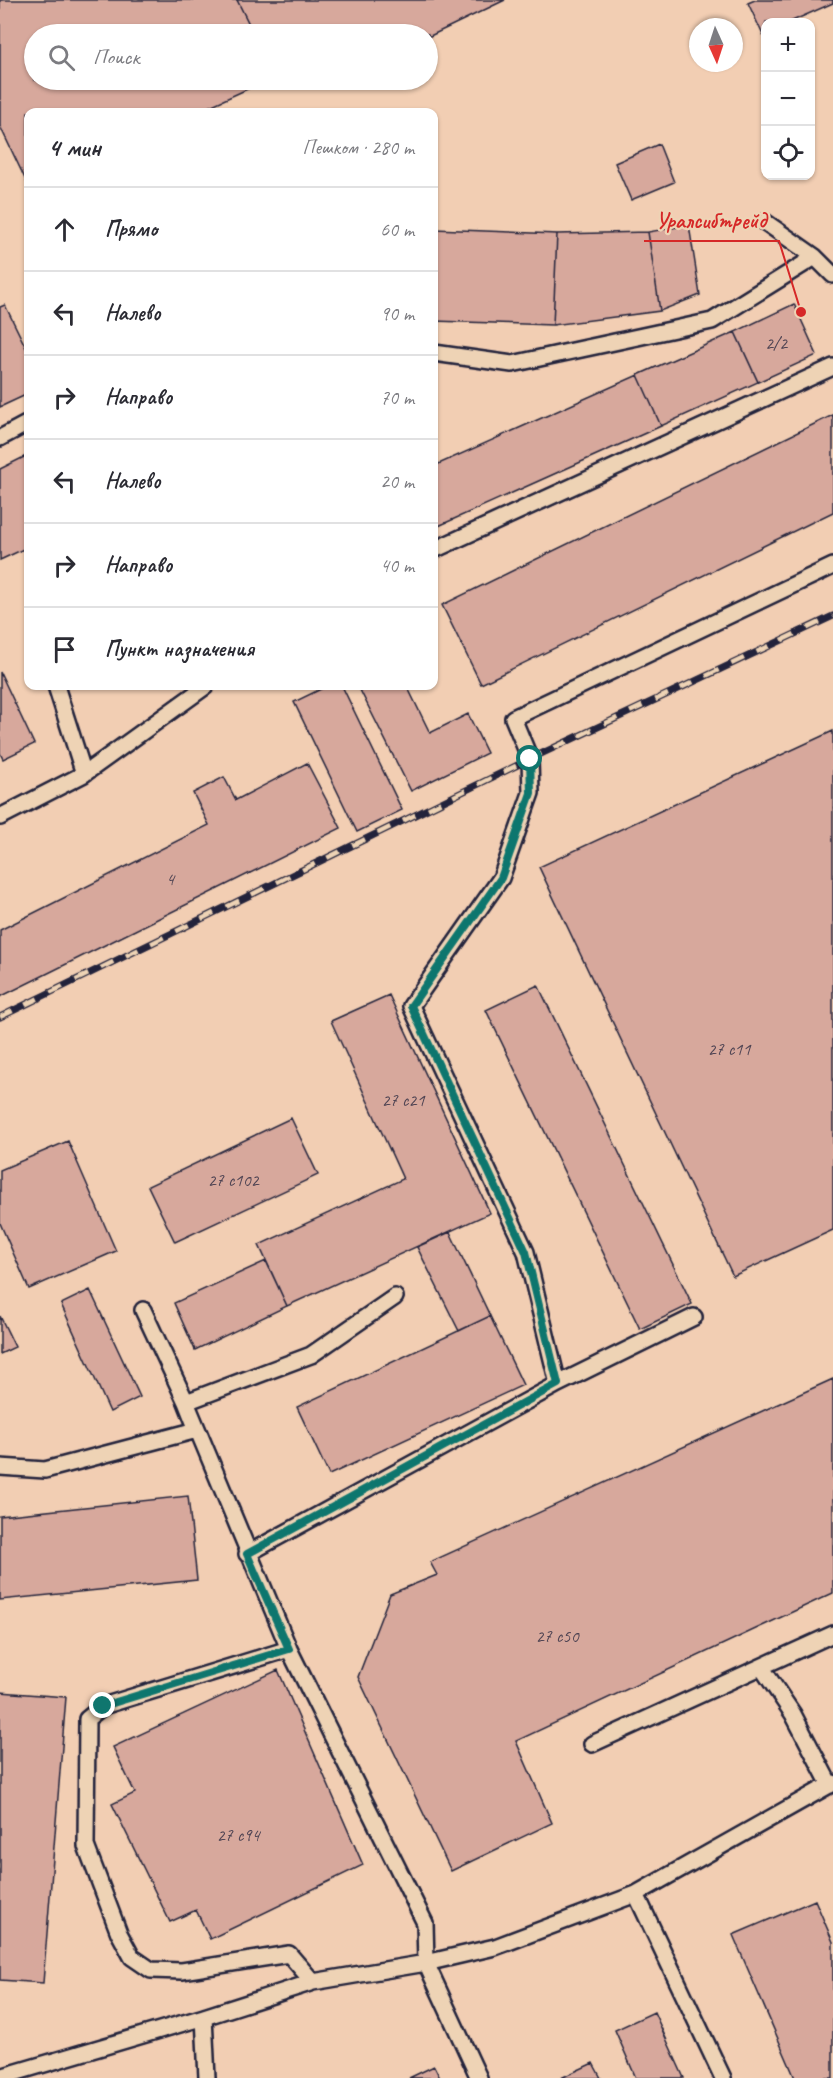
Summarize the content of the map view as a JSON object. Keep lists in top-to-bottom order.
{
  "places": ["Уралcибтрейд"],
  "house_numbers": [
    "2/2",
    "4",
    "27 с11",
    "27 с21",
    "27 с102",
    "27 с50",
    "27 с94"
  ],
  "north": "bottom",
  "page": {
    "map_buttons": ["+", "−"],
    "search": "Поиск",
    "heading": ["4 мин", "Пешком · 280 m"],
    "list": [
      ["Прямо", "60 m"],
      ["Налево", "90 m"],
      ["Направо", "70 m"],
      ["Налево", "20 m"],
      ["Направо", "40 m"],
      "Пункт назначения"
    ]
  }
}
